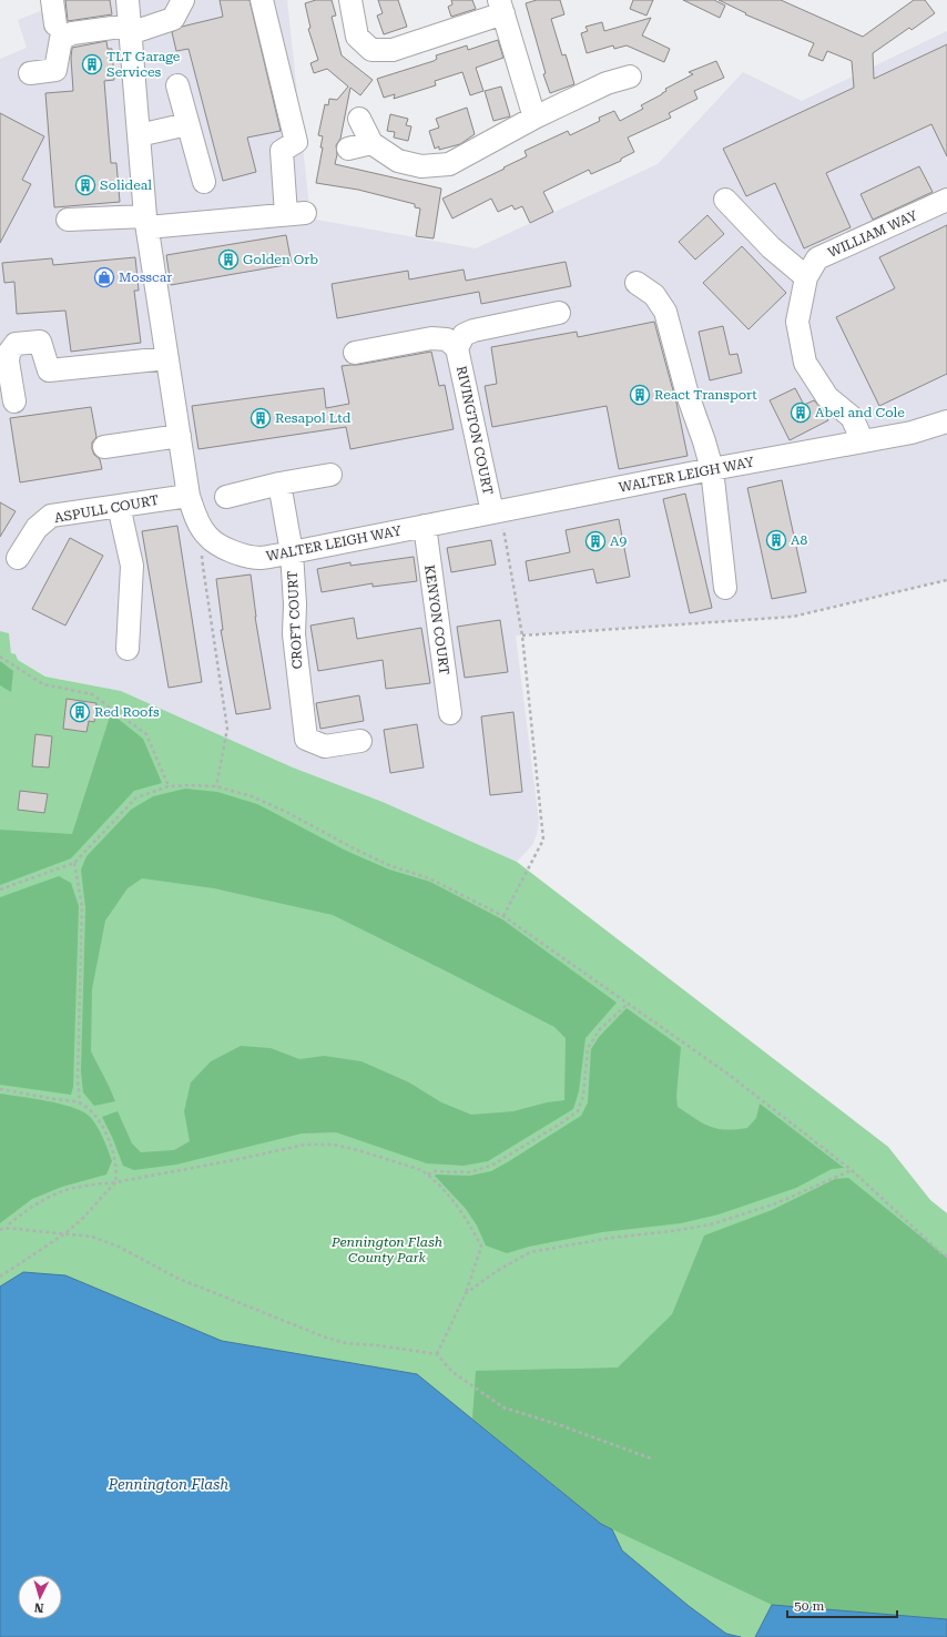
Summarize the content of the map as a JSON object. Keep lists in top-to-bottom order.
{
  "streets": {
    "street": [
      "WILLIAM WAY",
      "RIVINGTON COURT",
      "WALTER LEIGH WAY",
      "ASPULL COURT",
      "CROFT COURT",
      "KENYON COURT"
    ]
  },
  "crossings": [
    ["WILLIAM WAY", "WALTER LEIGH WAY"],
    ["RIVINGTON COURT", "WALTER LEIGH WAY"],
    ["WALTER LEIGH WAY", "ASPULL COURT"],
    ["WALTER LEIGH WAY", "CROFT COURT"],
    ["WALTER LEIGH WAY", "KENYON COURT"]
  ],
  "water": ["Pennington Flash"],
  "parks": ["Pennington Flash County Park"],
  "places": {
    "building": [
      "TLT Garage Services",
      "Solideal",
      "Golden Orb",
      "React Transport",
      "Abel and Cole",
      "Resapol Ltd",
      "A8",
      "A9",
      "Red Roofs"
    ],
    "shop": ["Mosscar"]
  },
  "scale_bar": "50 m",
  "north": "bottom"
}
